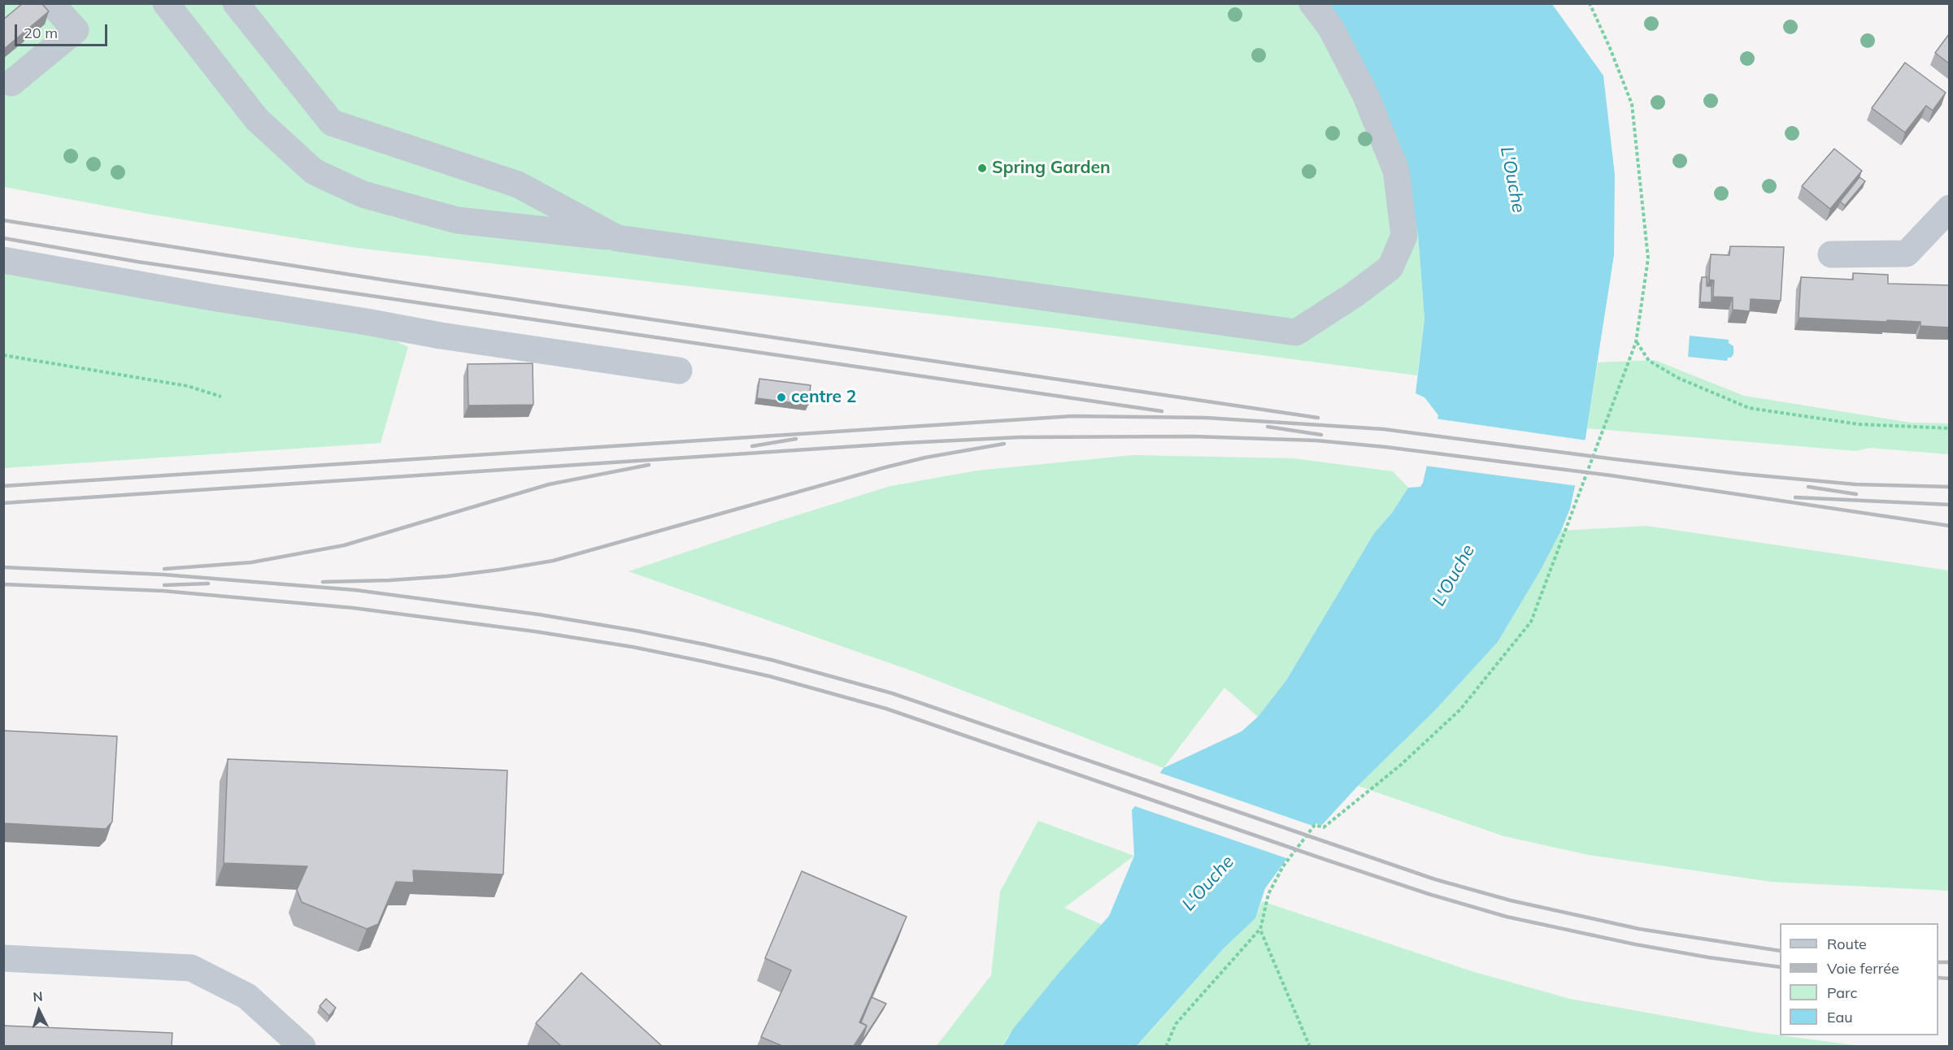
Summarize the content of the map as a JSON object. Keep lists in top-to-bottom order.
{
  "water": ["L'Ouche"],
  "places": ["Spring Garden", "centre 2"],
  "legend": [
    "Route",
    "Voie ferrée",
    "Parc",
    "Eau"
  ],
  "scale_bar": "20 m",
  "north": "top"
}
